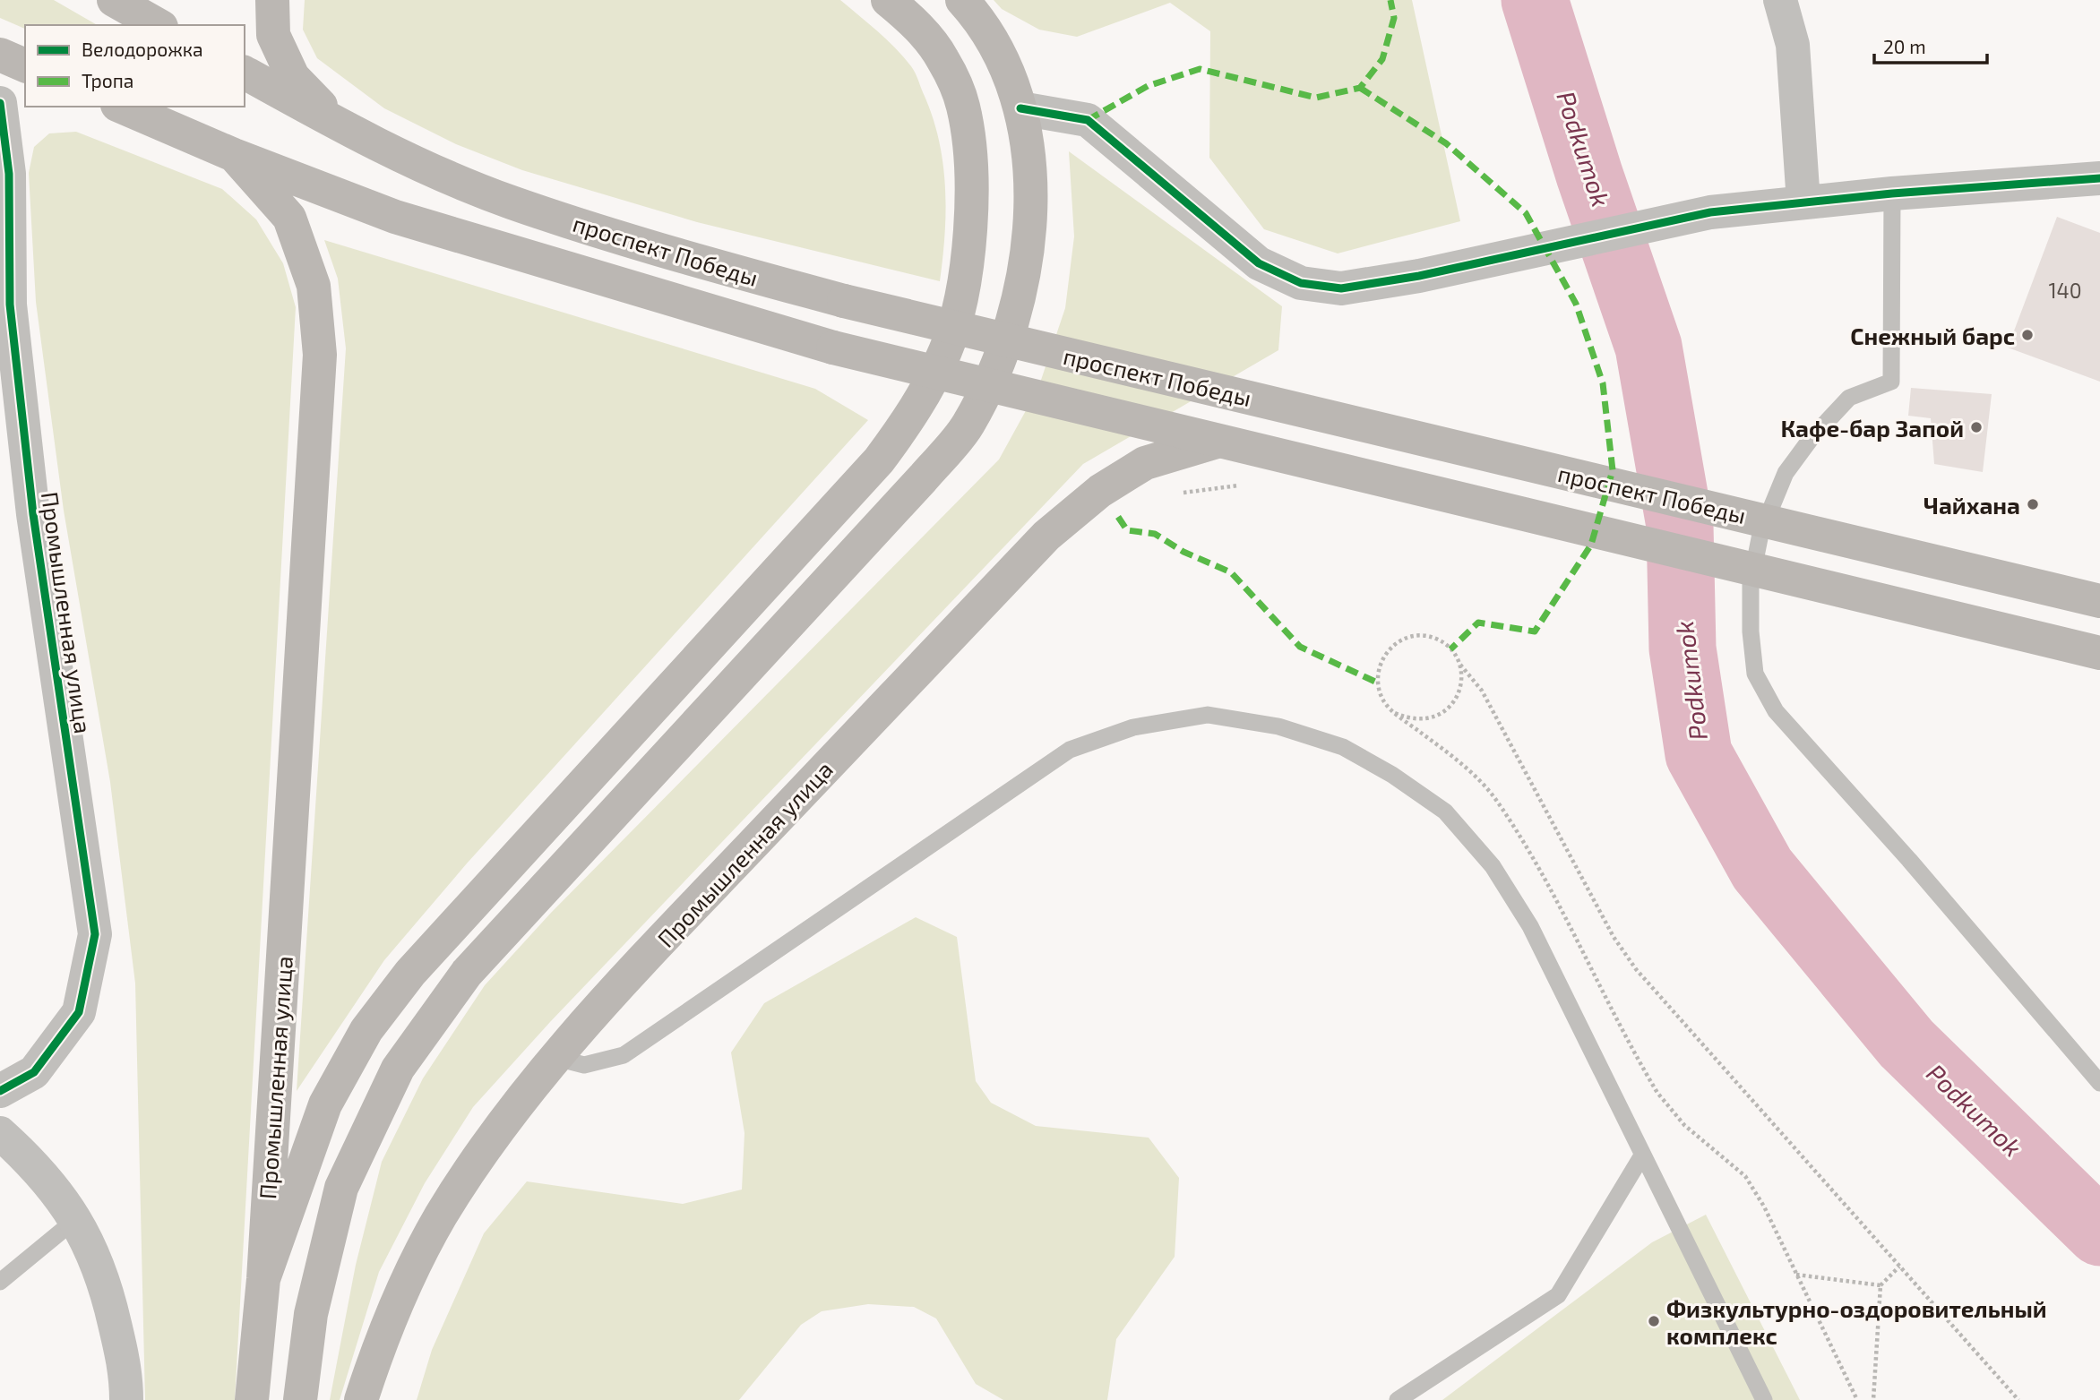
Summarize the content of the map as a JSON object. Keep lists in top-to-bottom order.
{
  "streets": {
    "main road": ["проспект Победы", "Промышленная улица"]
  },
  "crossings": [
    ["проспект Победы", "Промышленная улица"]
  ],
  "water": ["Podkumok"],
  "places": [
    "Снежный барс",
    "Кафе-бар Запой",
    "Чайхана",
    "Физкультурно-оздоровительный комплекс"
  ],
  "house_numbers": ["140"],
  "legend": ["Велодорожка", "Тропа"],
  "scale_bar": "20 m"
}
